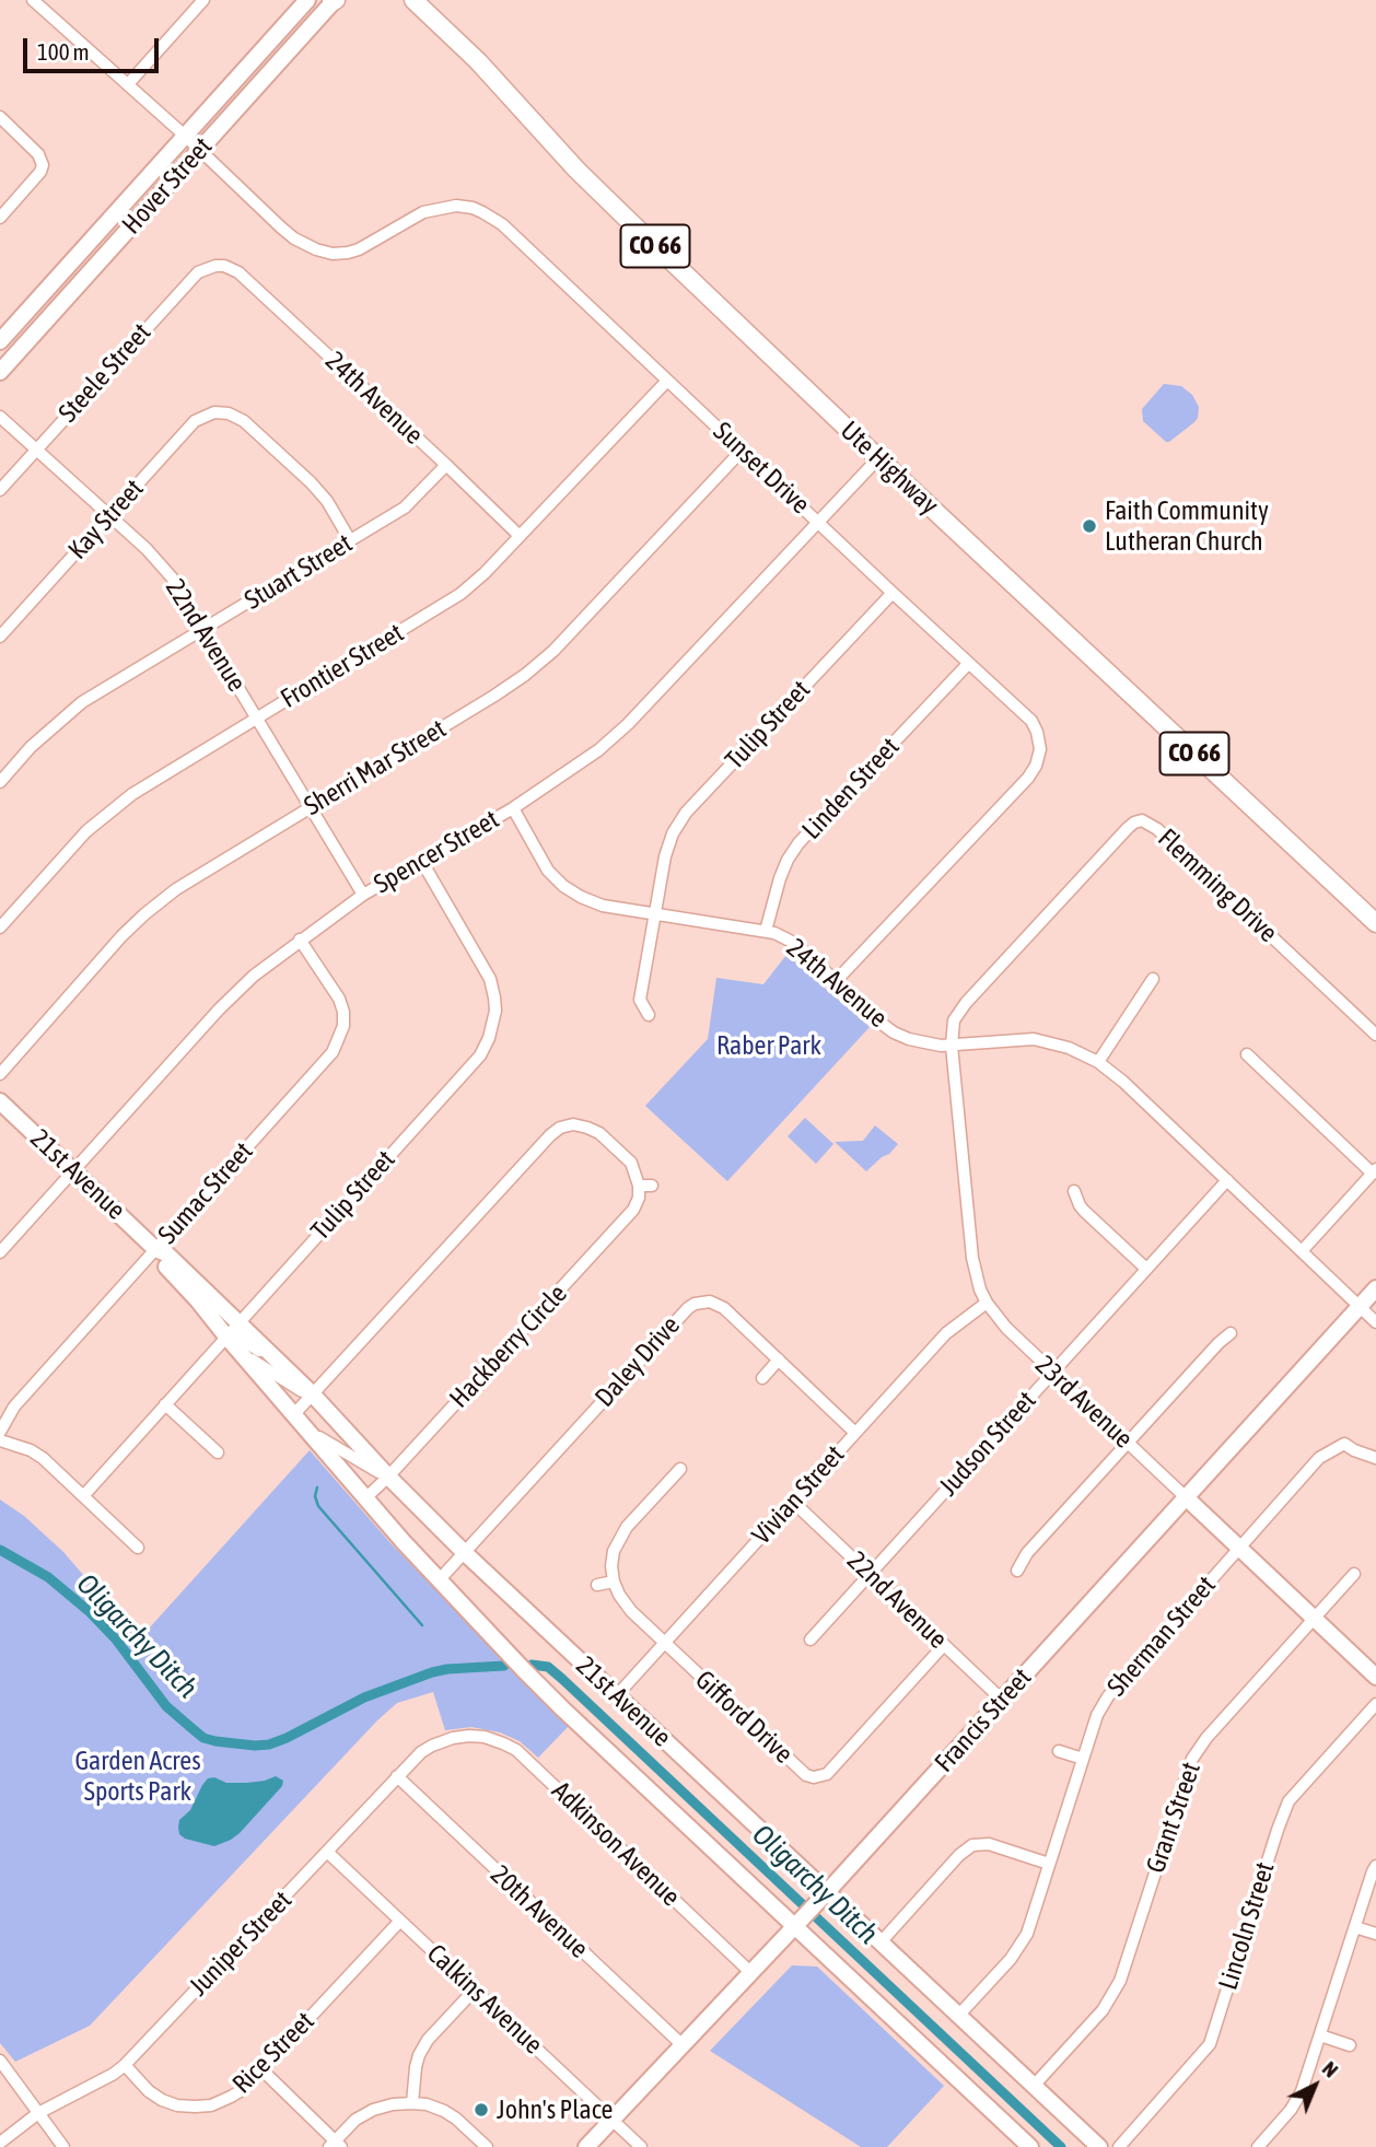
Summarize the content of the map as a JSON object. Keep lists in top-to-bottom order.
{
  "streets": {
    "main road": ["CO 66", "Ute Highway"],
    "street": [
      "Hover Street",
      "Steele Street",
      "24th Avenue",
      "Sunset Drive",
      "Kay Street",
      "Stuart Street",
      "22nd Avenue",
      "Frontier Street",
      "Tulip Street",
      "Sherri Mar Street",
      "Linden Street",
      "Spencer Street",
      "Flemming Drive",
      "21st Avenue",
      "Sumac Street",
      "Hackberry Circle",
      "Daley Drive",
      "23rd Avenue",
      "Judson Street",
      "Vivian Street",
      "Sherman Street",
      "Gifford Drive",
      "Francis Street",
      "Grant Street",
      "Adkinson Avenue",
      "20th Avenue",
      "Lincoln Street",
      "Juniper Street",
      "Calkins Avenue",
      "Rice Street"
    ]
  },
  "crossings": [
    ["Hover Street", "Sunset Drive"],
    ["Steele Street", "24th Avenue"],
    ["Steele Street", "22nd Avenue"],
    ["24th Avenue", "Sunset Drive"],
    ["24th Avenue", "Stuart Street"],
    ["24th Avenue", "Frontier Street"],
    ["24th Avenue", "Tulip Street"],
    ["24th Avenue", "Linden Street"],
    ["24th Avenue", "Spencer Street"],
    ["24th Avenue", "Flemming Drive"],
    ["24th Avenue", "23rd Avenue"],
    ["24th Avenue", "Judson Street"],
    ["24th Avenue", "Francis Street"],
    ["Sunset Drive", "Frontier Street"],
    ["Sunset Drive", "Tulip Street"],
    ["Sunset Drive", "Sherri Mar Street"],
    ["Sunset Drive", "Linden Street"],
    ["Sunset Drive", "Spencer Street"],
    ["Ute Highway", "Spencer Street"],
    ["Kay Street", "Stuart Street"],
    ["Kay Street", "22nd Avenue"],
    ["Stuart Street", "22nd Avenue"],
    ["22nd Avenue", "Frontier Street"],
    ["22nd Avenue", "Sherri Mar Street"],
    ["22nd Avenue", "Spencer Street"],
    ["22nd Avenue", "Judson Street"],
    ["22nd Avenue", "Vivian Street"],
    ["22nd Avenue", "Gifford Drive"],
    ["22nd Avenue", "Francis Street"],
    ["Tulip Street", "Spencer Street"],
    ["Tulip Street", "21st Avenue"],
    ["Spencer Street", "21st Avenue"],
    ["Spencer Street", "Sumac Street"],
    ["Flemming Drive", "23rd Avenue"],
    ["21st Avenue", "Sumac Street"],
    ["21st Avenue", "Hackberry Circle"],
    ["21st Avenue", "Daley Drive"],
    ["21st Avenue", "Vivian Street"],
    ["21st Avenue", "Sherman Street"],
    ["21st Avenue", "Francis Street"],
    ["21st Avenue", "Grant Street"],
    ["Daley Drive", "Vivian Street"],
    ["23rd Avenue", "Judson Street"],
    ["23rd Avenue", "Vivian Street"],
    ["23rd Avenue", "Sherman Street"],
    ["23rd Avenue", "Francis Street"],
    ["23rd Avenue", "Grant Street"],
    ["Vivian Street", "Gifford Drive"],
    ["Francis Street", "Adkinson Avenue"],
    ["Francis Street", "20th Avenue"],
    ["Francis Street", "Calkins Avenue"],
    ["Adkinson Avenue", "Juniper Street"],
    ["20th Avenue", "Juniper Street"],
    ["Juniper Street", "Calkins Avenue"],
    ["Juniper Street", "Rice Street"],
    ["Calkins Avenue", "Rice Street"]
  ],
  "water": ["Oligarchy Ditch"],
  "parks": ["Raber Park", "Garden Acres Sports Park"],
  "places": ["Faith Community Lutheran Church", "John's Place"],
  "scale_bar": "100 m",
  "north": "top right"
}
